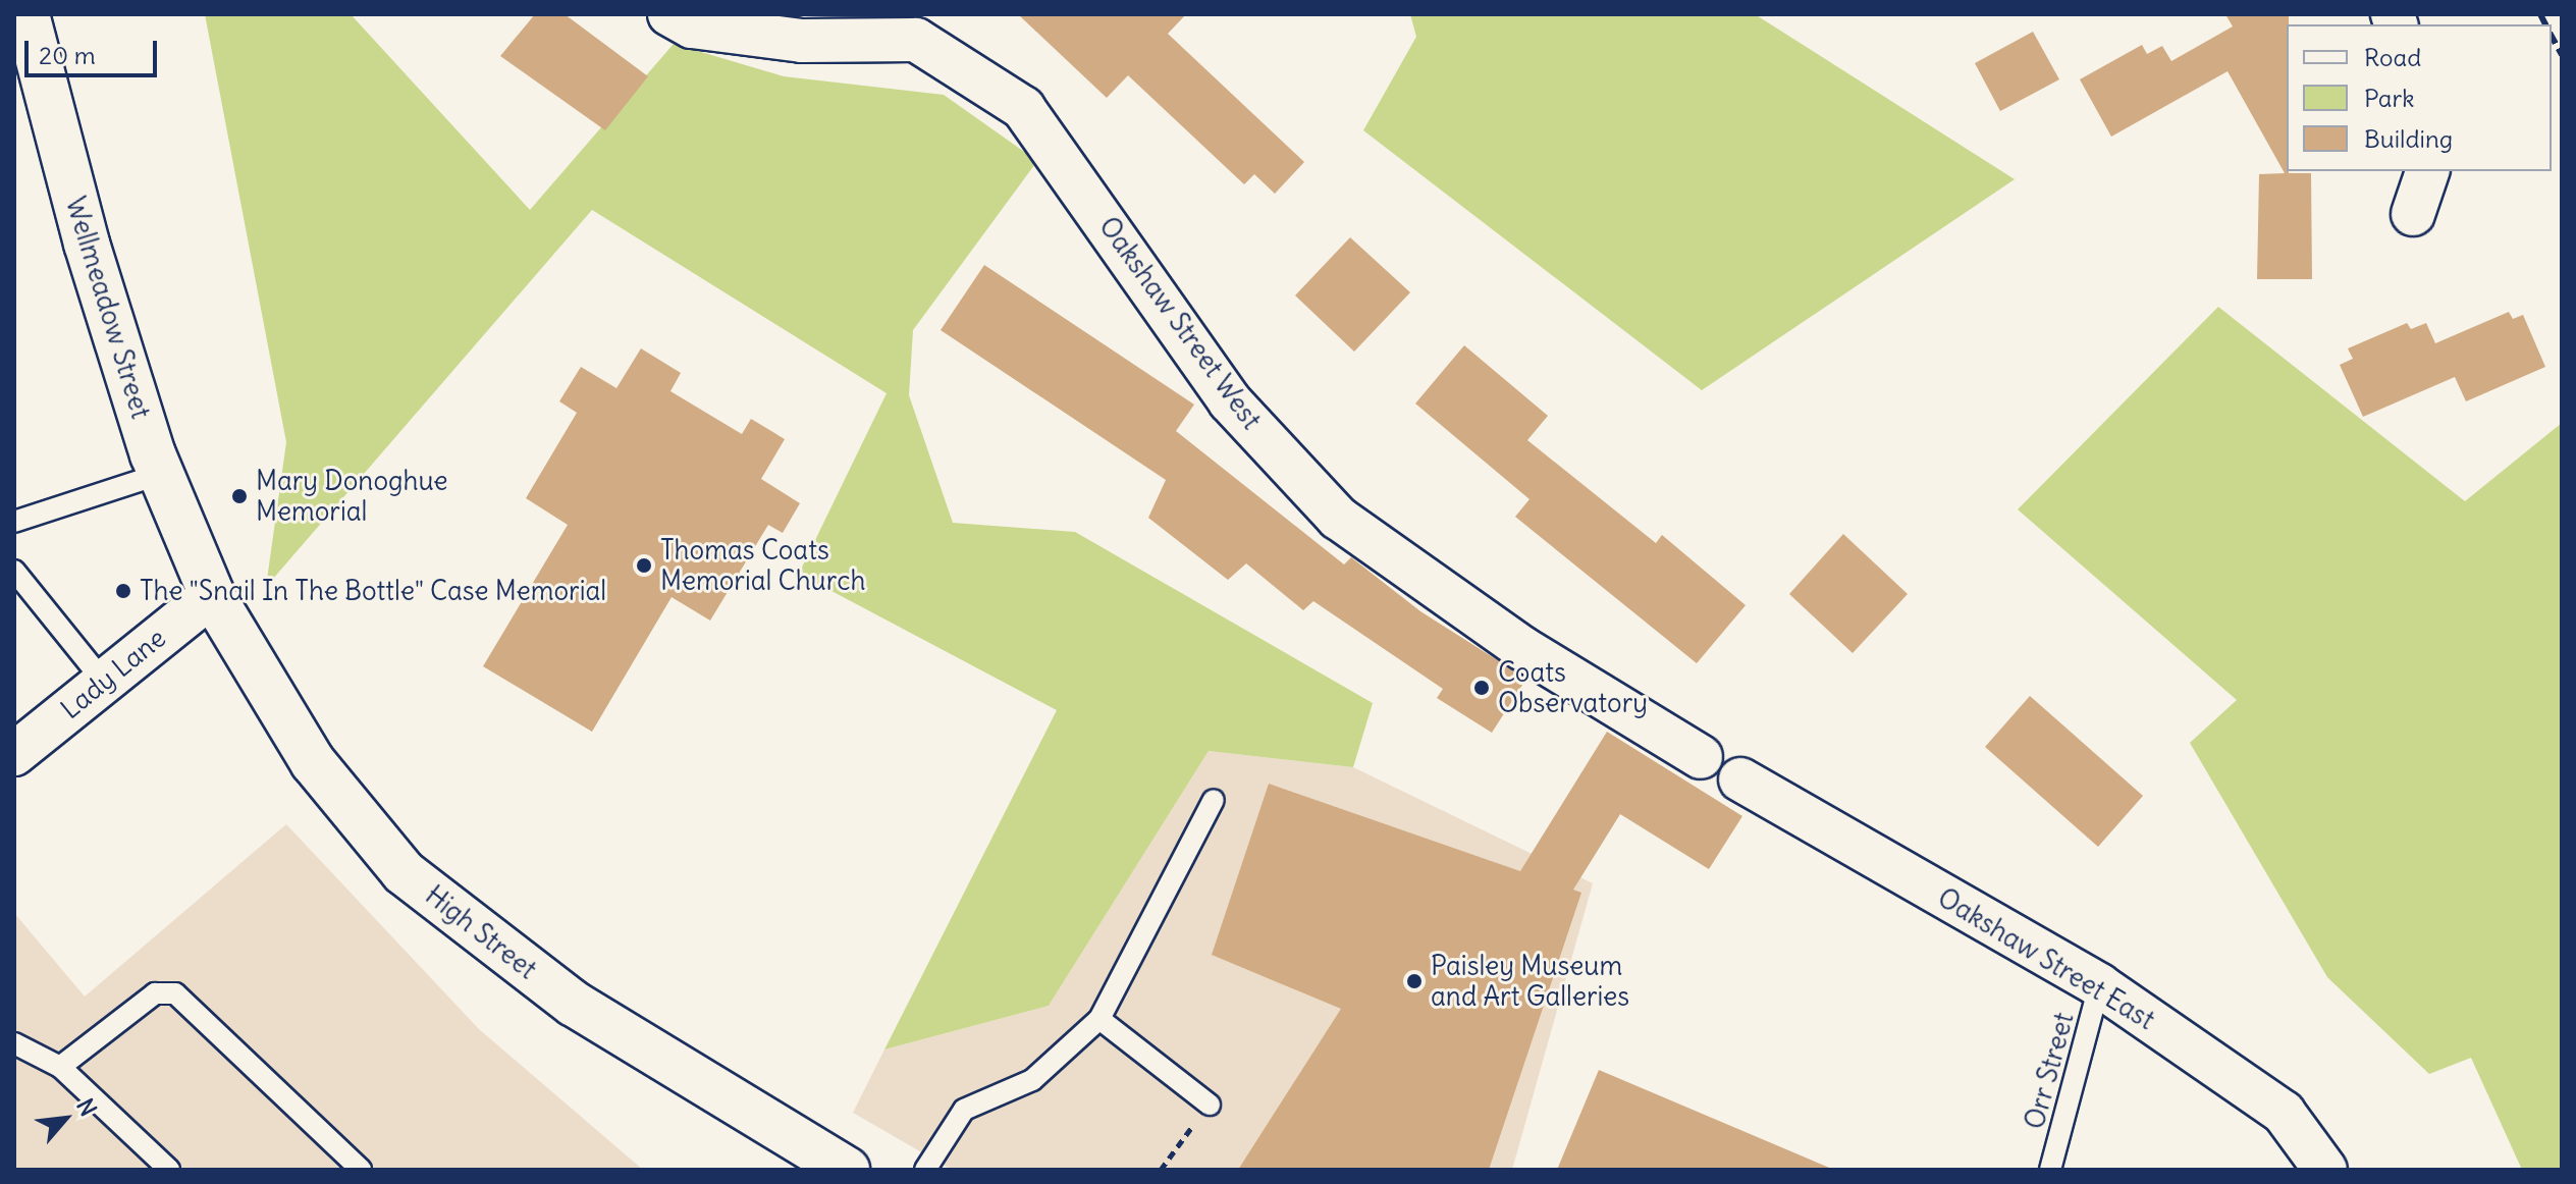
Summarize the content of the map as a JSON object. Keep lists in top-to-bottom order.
{
  "streets": {
    "street": [
      "Wellmeadow Street",
      "Oakshaw Street West",
      "Lady Lane",
      "High Street",
      "Oakshaw Street East"
    ],
    "lane": ["Orr Street"]
  },
  "crossings": [
    ["Wellmeadow Street", "Lady Lane"],
    ["Wellmeadow Street", "High Street"],
    ["Lady Lane", "High Street"],
    ["Oakshaw Street East", "Orr Street"]
  ],
  "places": [
    "Mary Donoghue Memorial",
    "Thomas Coats Memorial Church",
    "The \"Snail In The Bottle\" Case Memorial",
    "Coats Observatory",
    "Paisley Museum and Art Galleries"
  ],
  "legend": ["Road", "Park", "Building"],
  "scale_bar": "20 m",
  "north": "top right"
}
